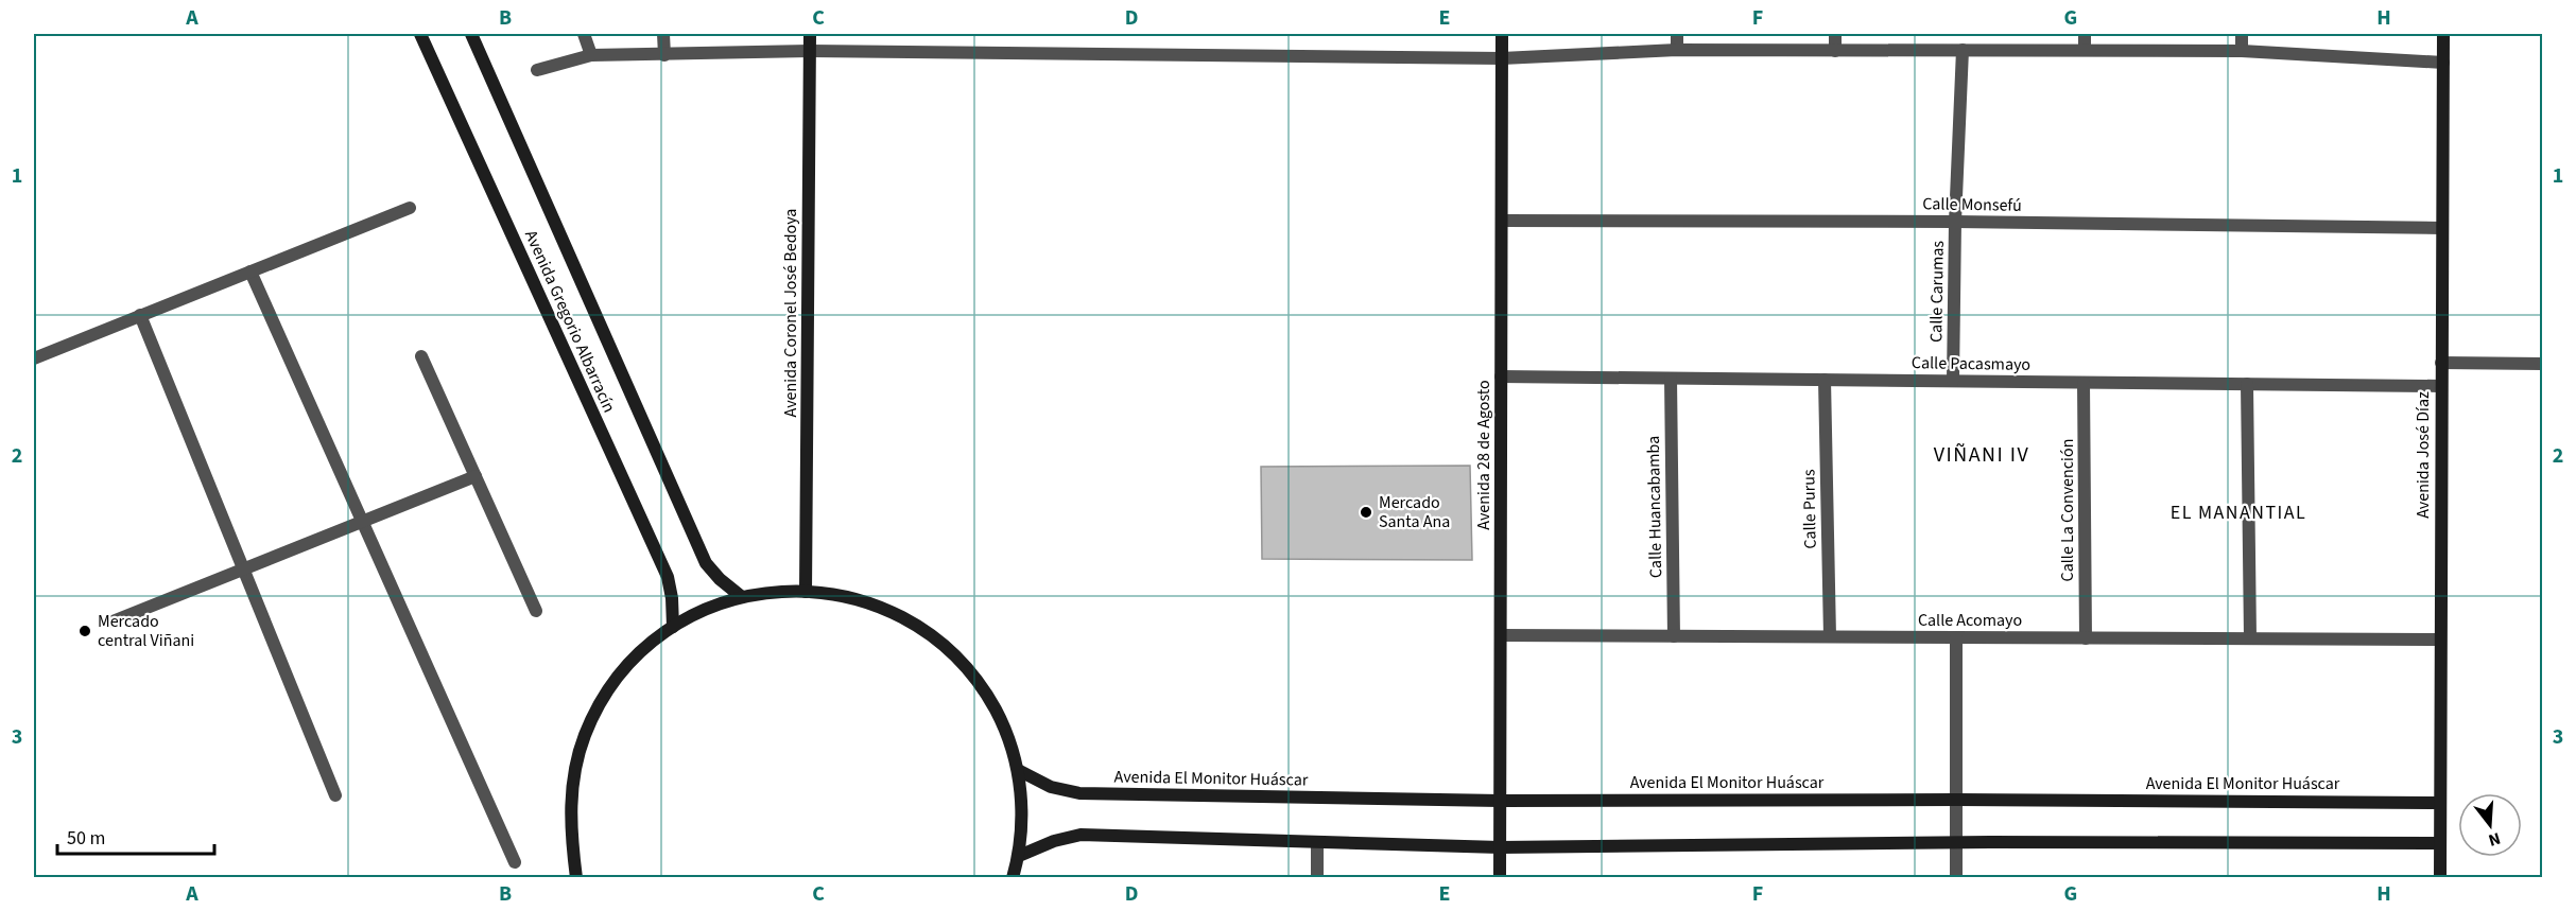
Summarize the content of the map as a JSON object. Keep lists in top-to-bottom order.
{
  "streets": {
    "street": [
      "Calle Monsefú",
      "Calle Carumas",
      "Avenida Coronel José Bedoya",
      "Avenida Gregorio Albarracín",
      "Calle Pacasmayo",
      "Avenida 28 de Agosto",
      "Avenida José Díaz",
      "Calle Huancabamba",
      "Calle Purus",
      "Calle La Convención",
      "Calle Acomayo",
      "Avenida El Monitor Huáscar"
    ]
  },
  "crossings": [
    ["Calle Monsefú", "Calle Carumas"],
    ["Calle Monsefú", "Avenida 28 de Agosto"],
    ["Calle Monsefú", "Avenida José Díaz"],
    ["Calle Carumas", "Calle Pacasmayo"],
    ["Calle Pacasmayo", "Avenida 28 de Agosto"],
    ["Calle Pacasmayo", "Avenida José Díaz"],
    ["Calle Pacasmayo", "Calle Huancabamba"],
    ["Calle Pacasmayo", "Calle Purus"],
    ["Calle Pacasmayo", "Calle La Convención"],
    ["Avenida 28 de Agosto", "Calle Acomayo"],
    ["Avenida 28 de Agosto", "Avenida El Monitor Huáscar"],
    ["Avenida José Díaz", "Calle Acomayo"],
    ["Avenida José Díaz", "Avenida El Monitor Huáscar"],
    ["Calle Huancabamba", "Calle Acomayo"],
    ["Calle Purus", "Calle Acomayo"],
    ["Calle La Convención", "Calle Acomayo"]
  ],
  "districts": ["VIÑANI IV", "EL MANANTIAL"],
  "places": ["Mercado Santa Ana", "Mercado central Viñani"],
  "scale_bar": "50 m",
  "north": "bottom",
  "grid": {
    "columns": [
      "A",
      "B",
      "C",
      "D",
      "E",
      "F",
      "G",
      "H"
    ],
    "rows": ["1", "2", "3"]
  }
}
